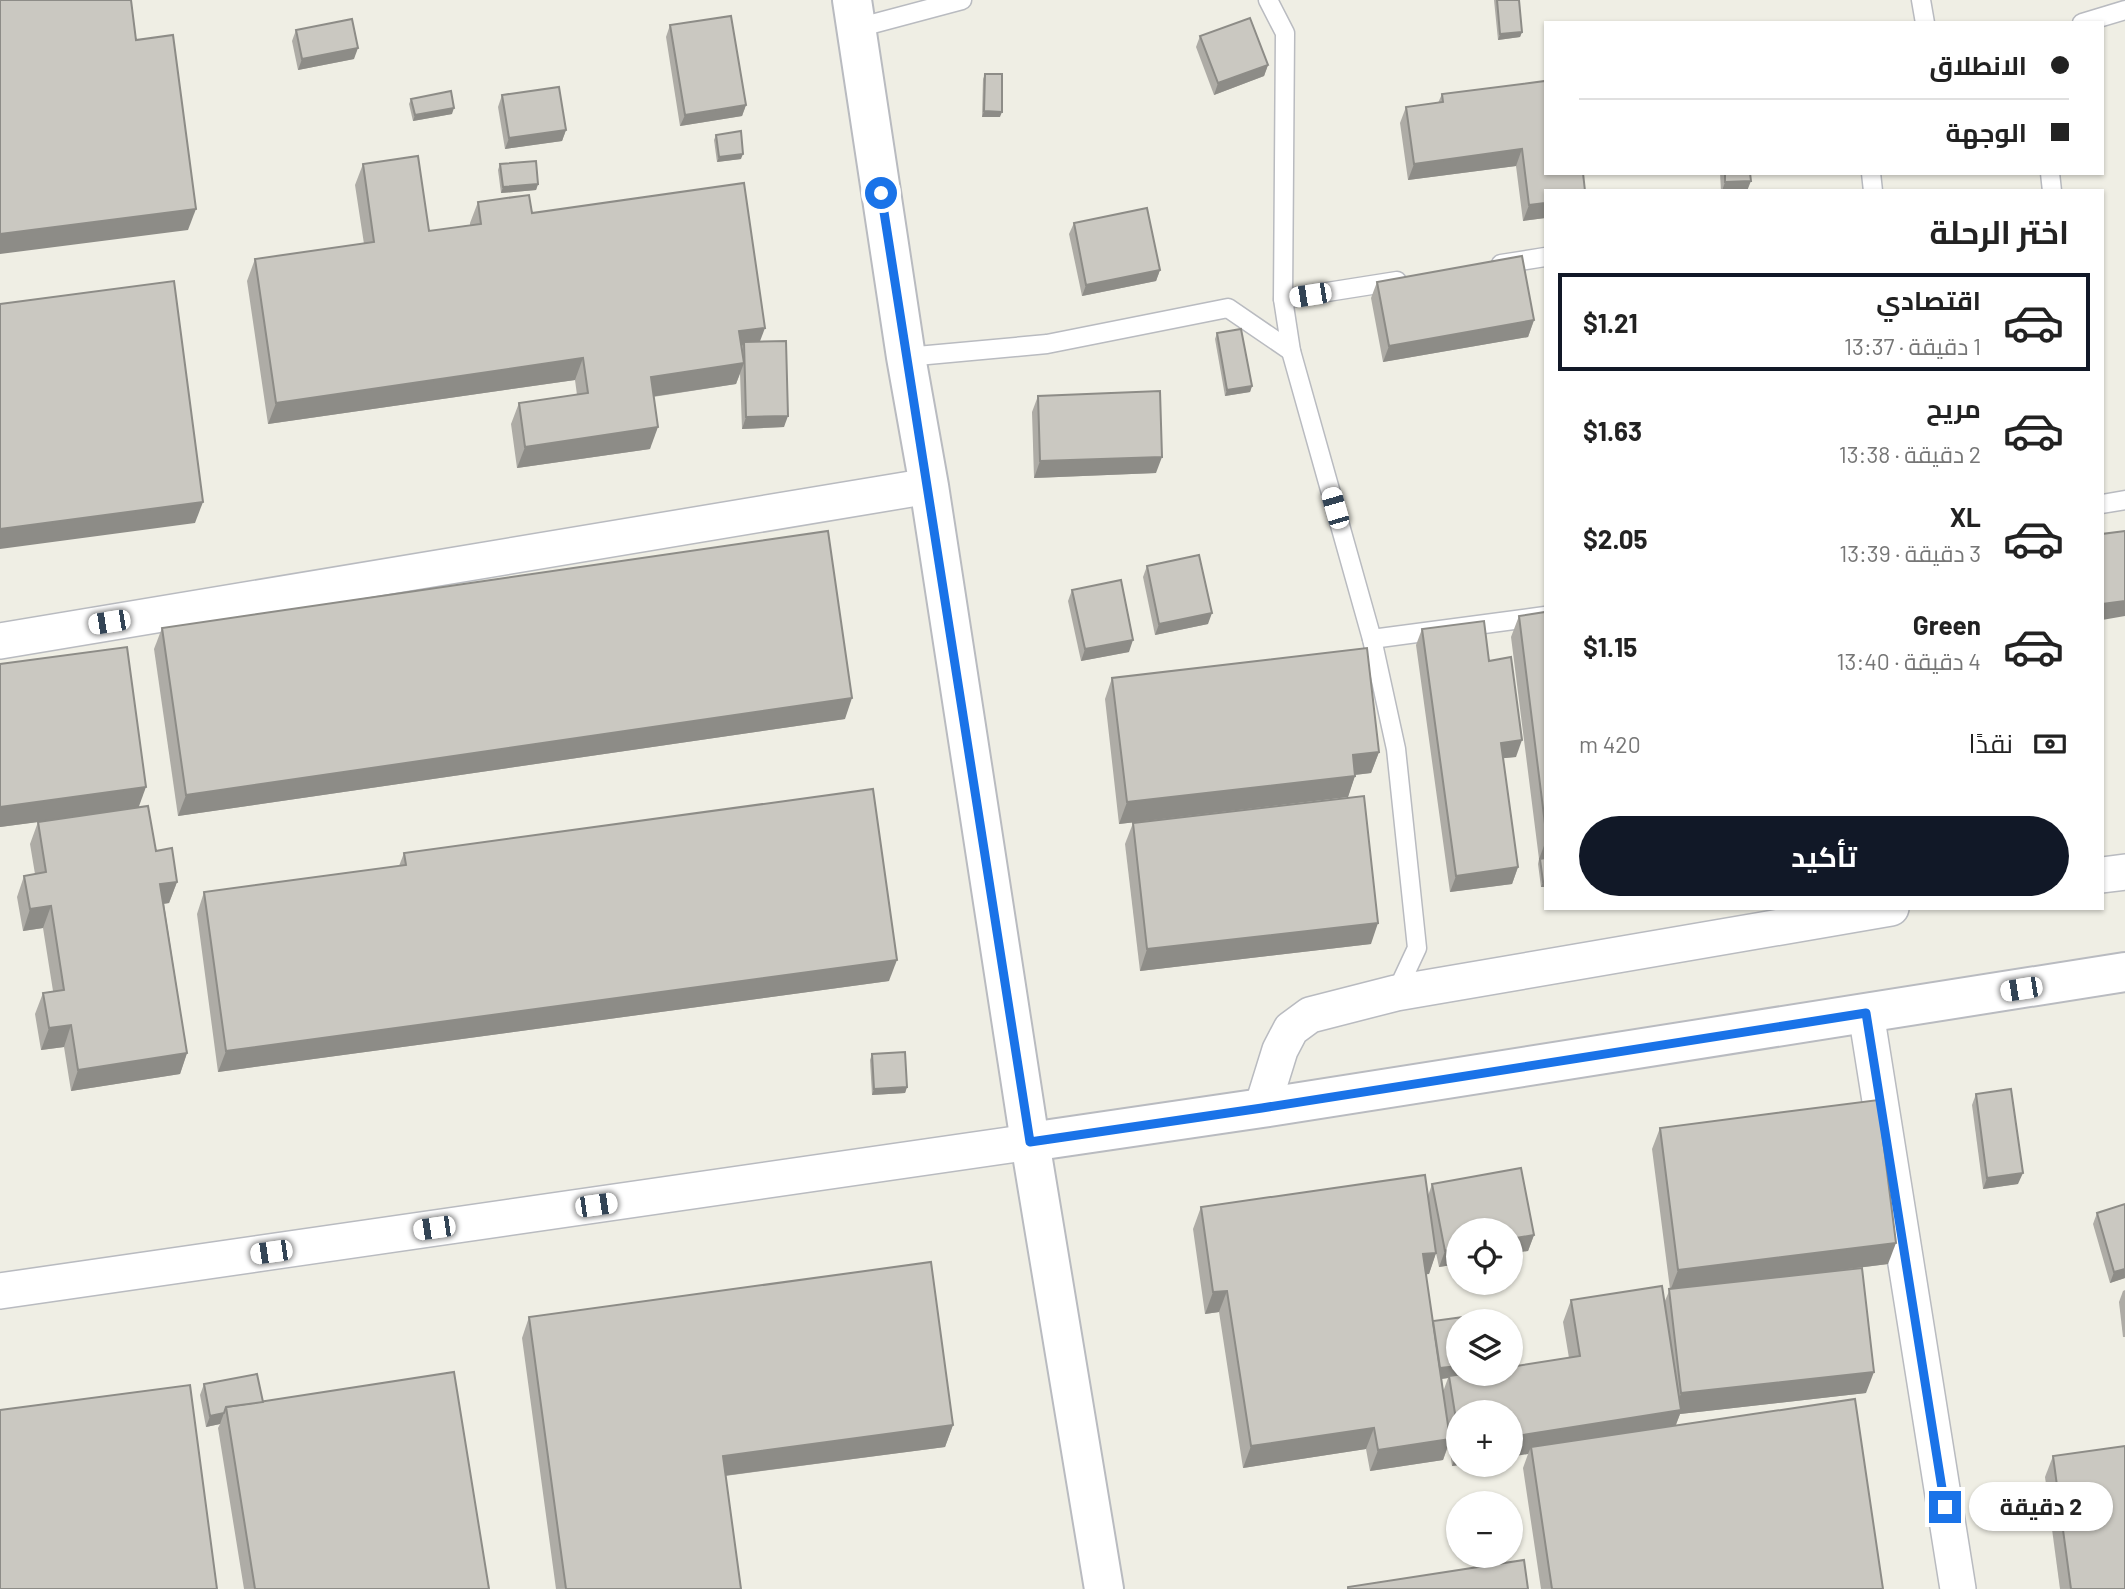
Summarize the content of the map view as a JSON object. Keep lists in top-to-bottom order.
{
  "page": {
    "banner": ["الانطلاق", "الوجهة"],
    "heading": "اختر الرحلة",
    "list": [
      {
        "name": "اقتصادي",
        "note": "1 دقيقة · 13:37",
        "value": "$1.21"
      },
      {
        "name": "مريح",
        "note": "2 دقيقة · 13:38",
        "value": "$1.63"
      },
      {
        "name": "XL",
        "note": "3 دقيقة · 13:39",
        "value": "$2.05"
      },
      {
        "name": "Green",
        "note": "4 دقيقة · 13:40",
        "value": "$1.15"
      }
    ],
    "pay": ["نقدًا", "420 m"],
    "buttons": "تأكيد",
    "map_buttons": ["+", "−"],
    "bubble": "2 دقيقة"
  }
}
